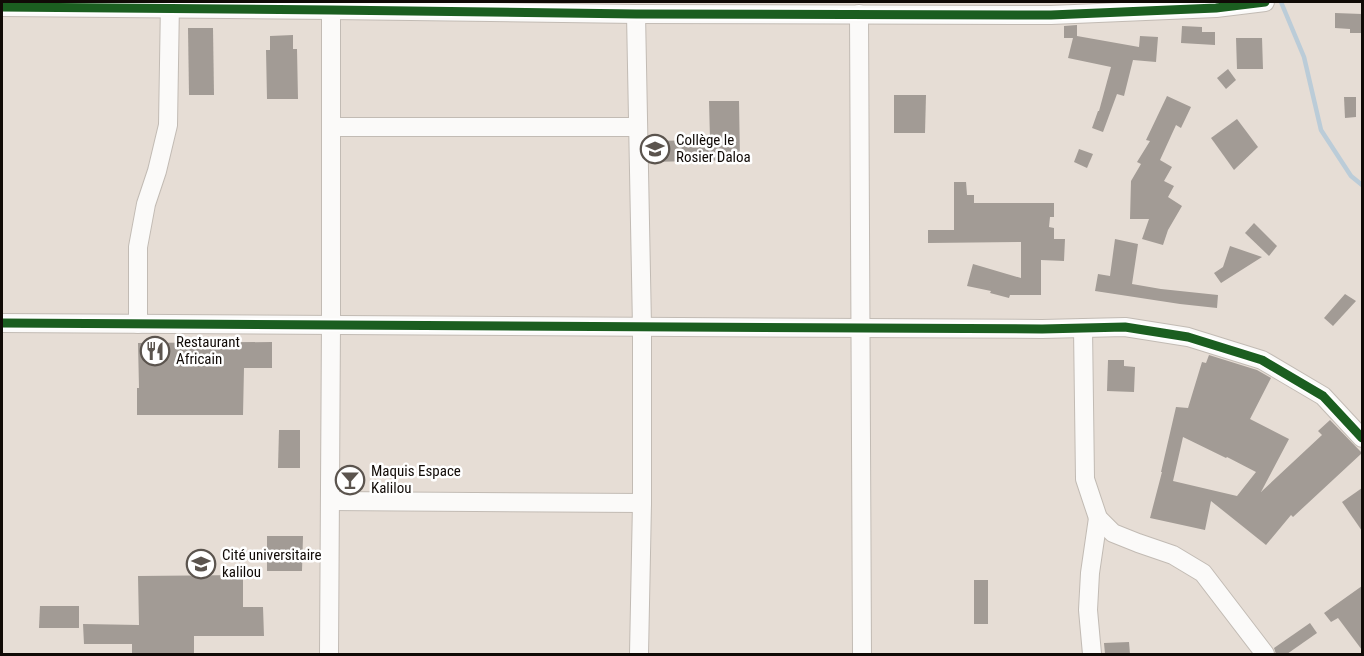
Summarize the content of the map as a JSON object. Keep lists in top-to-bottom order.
{
  "places": {
    "school or university": ["Collège le Rosier Daloa", "Cité universitaire kalilou"],
    "restaurant": ["Restaurant Africain"],
    "bar": ["Maquis Espace Kalilou"]
  }
}
